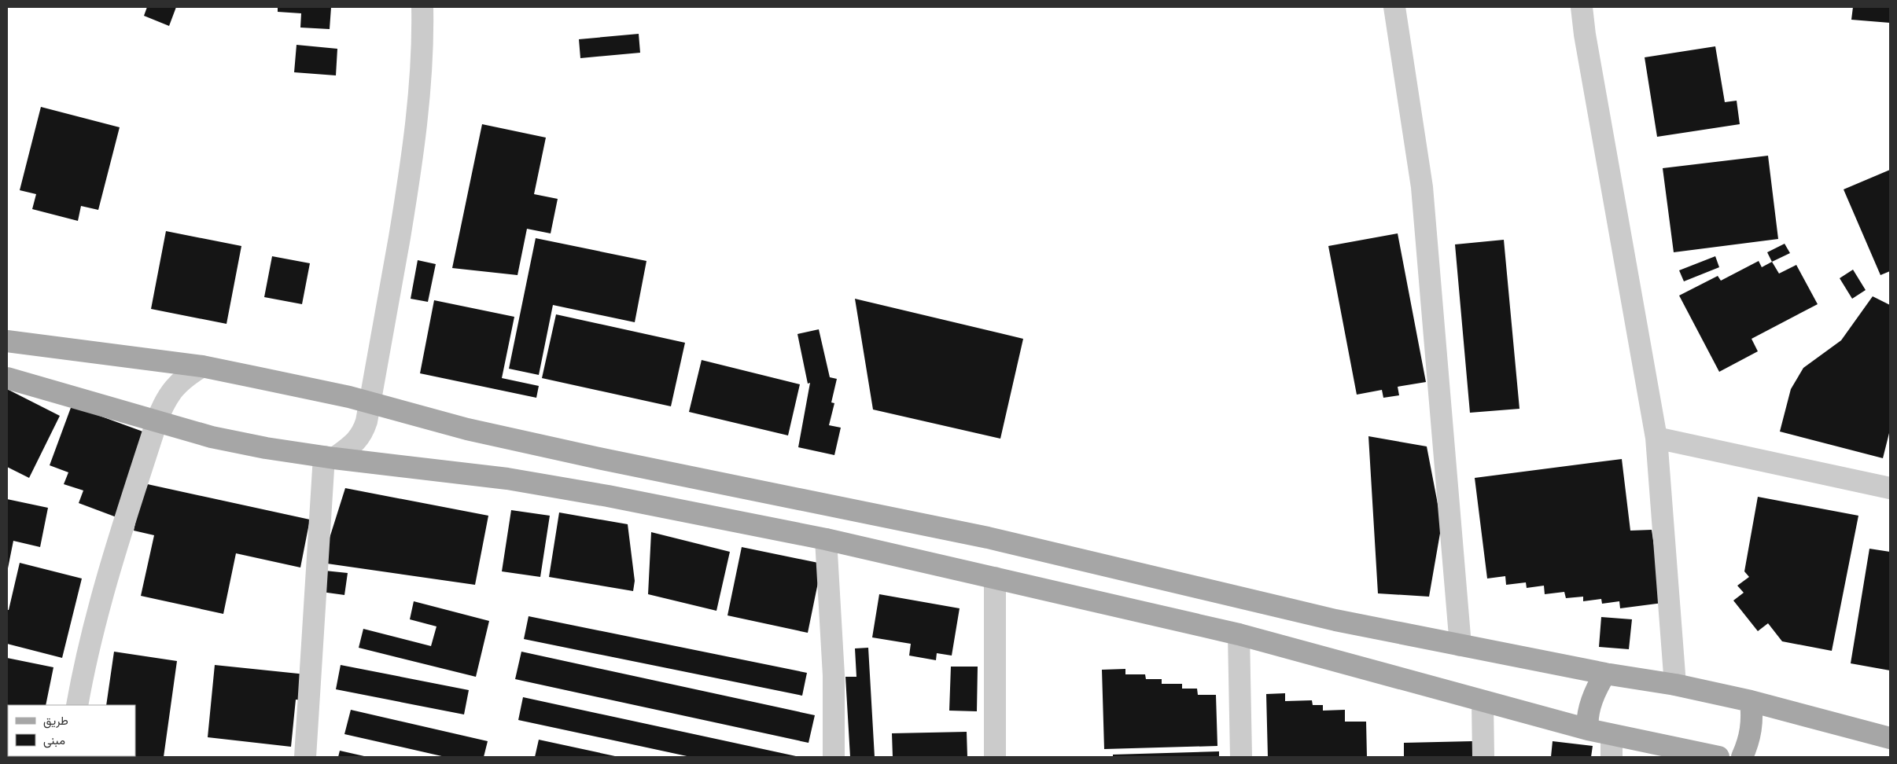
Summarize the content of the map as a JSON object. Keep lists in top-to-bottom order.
{
  "legend": ["طريق", "مبنى"]
}
